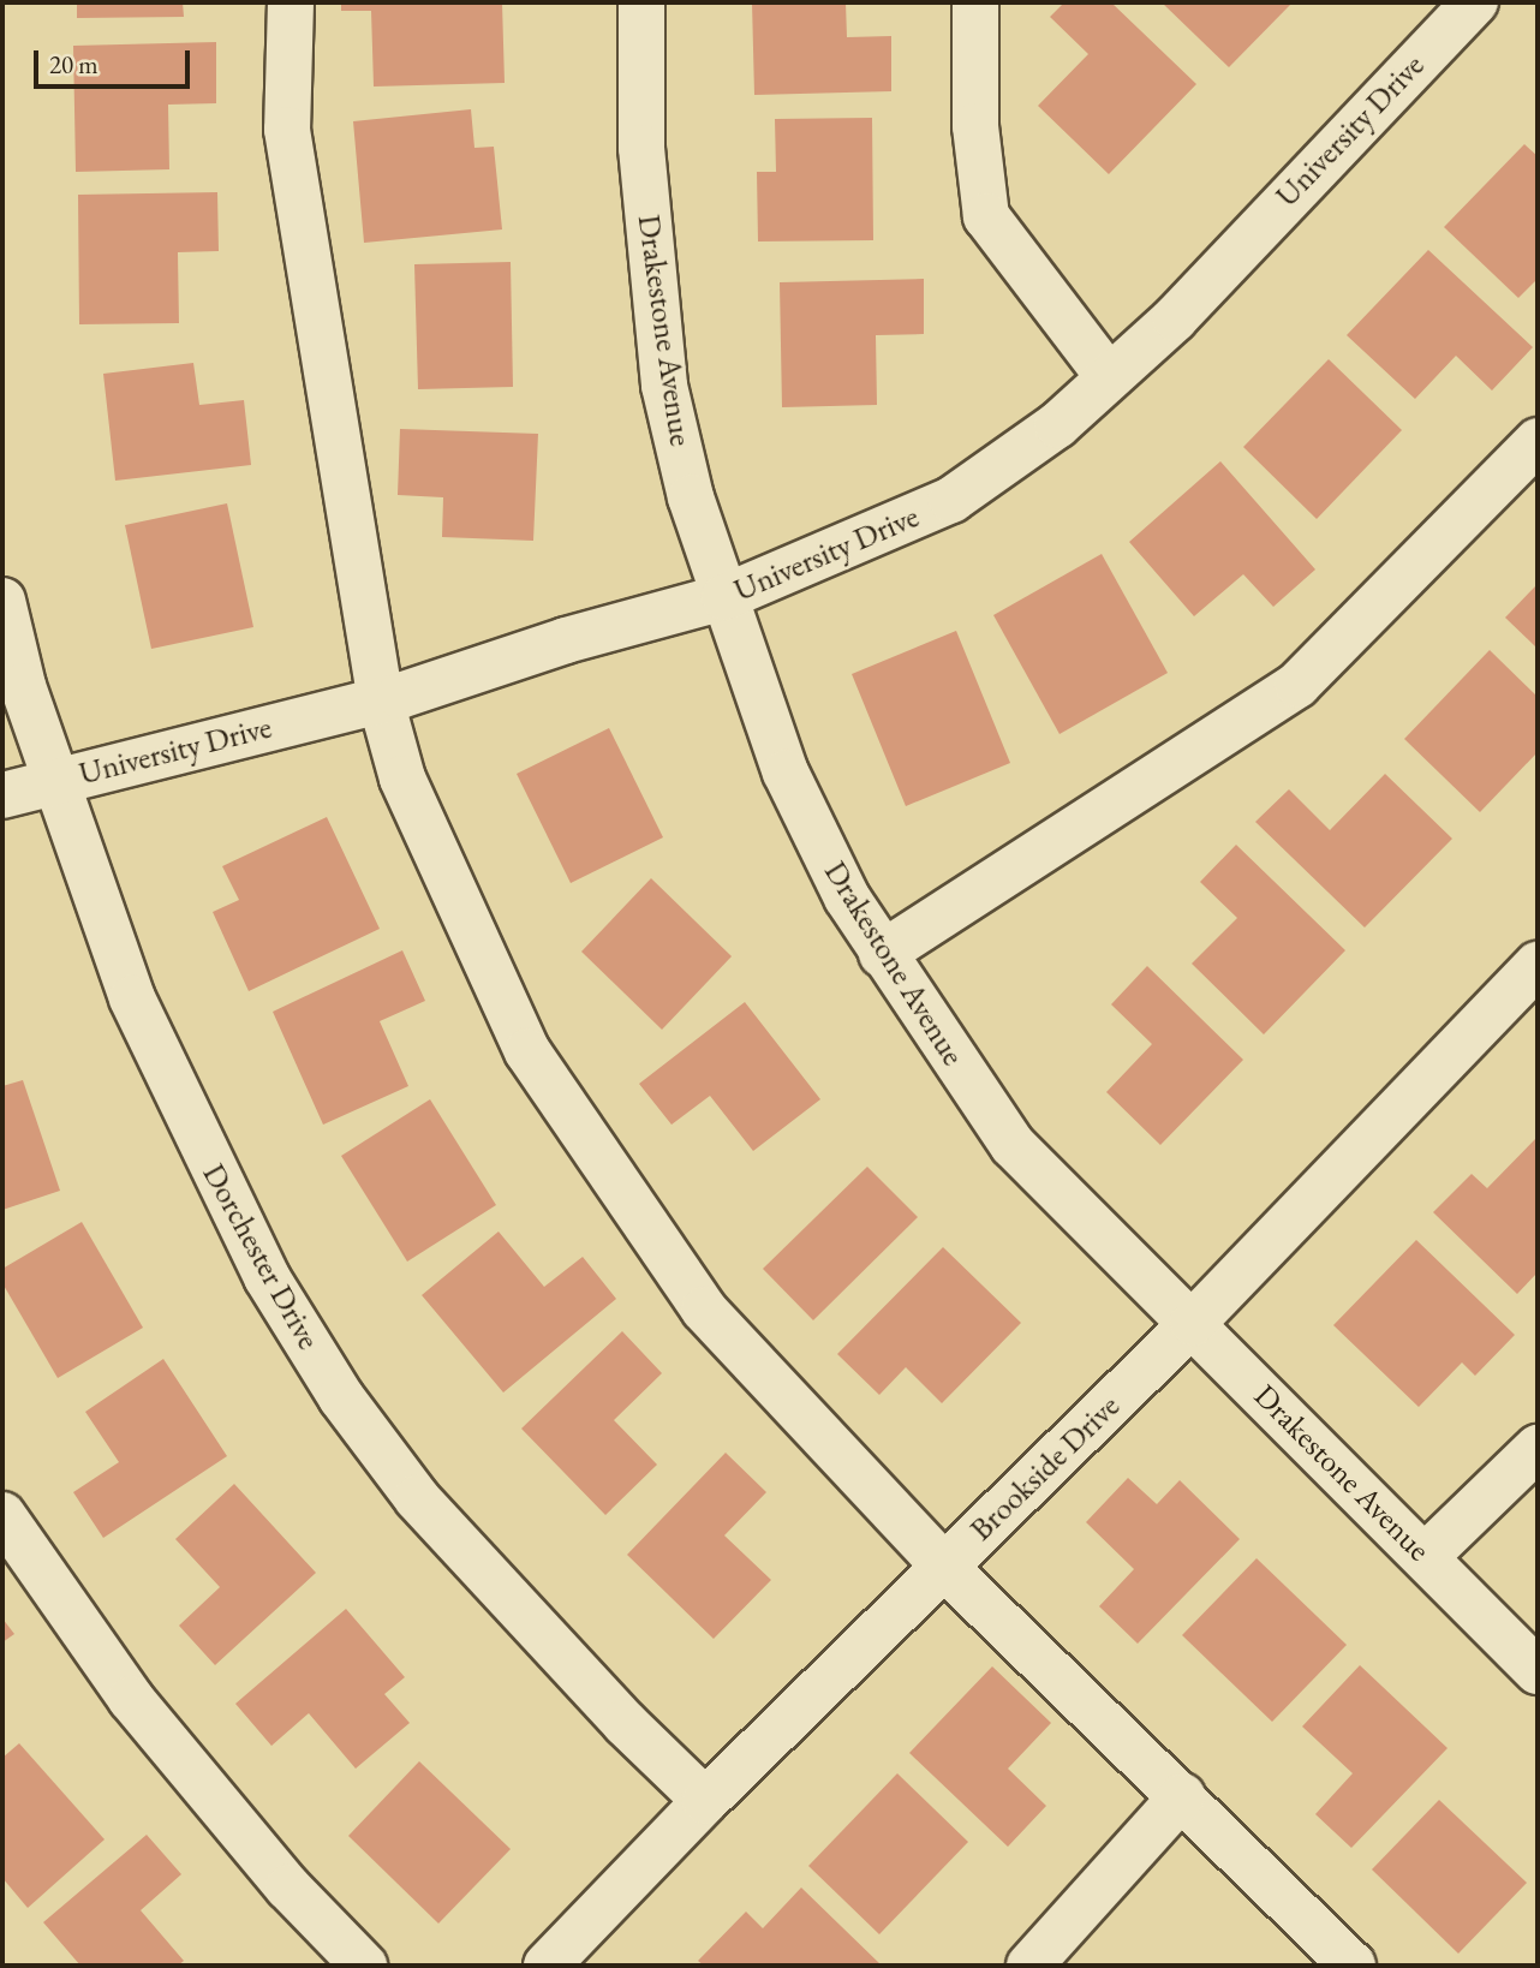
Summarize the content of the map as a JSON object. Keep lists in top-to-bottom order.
{
  "streets": {
    "street": [
      "University Drive",
      "Drakestone Avenue",
      "Dorchester Drive",
      "Brookside Drive"
    ]
  },
  "crossings": [
    ["University Drive", "Drakestone Avenue"],
    ["University Drive", "Dorchester Drive"],
    ["Drakestone Avenue", "Brookside Drive"],
    ["Dorchester Drive", "Brookside Drive"]
  ],
  "scale_bar": "20 m"
}
